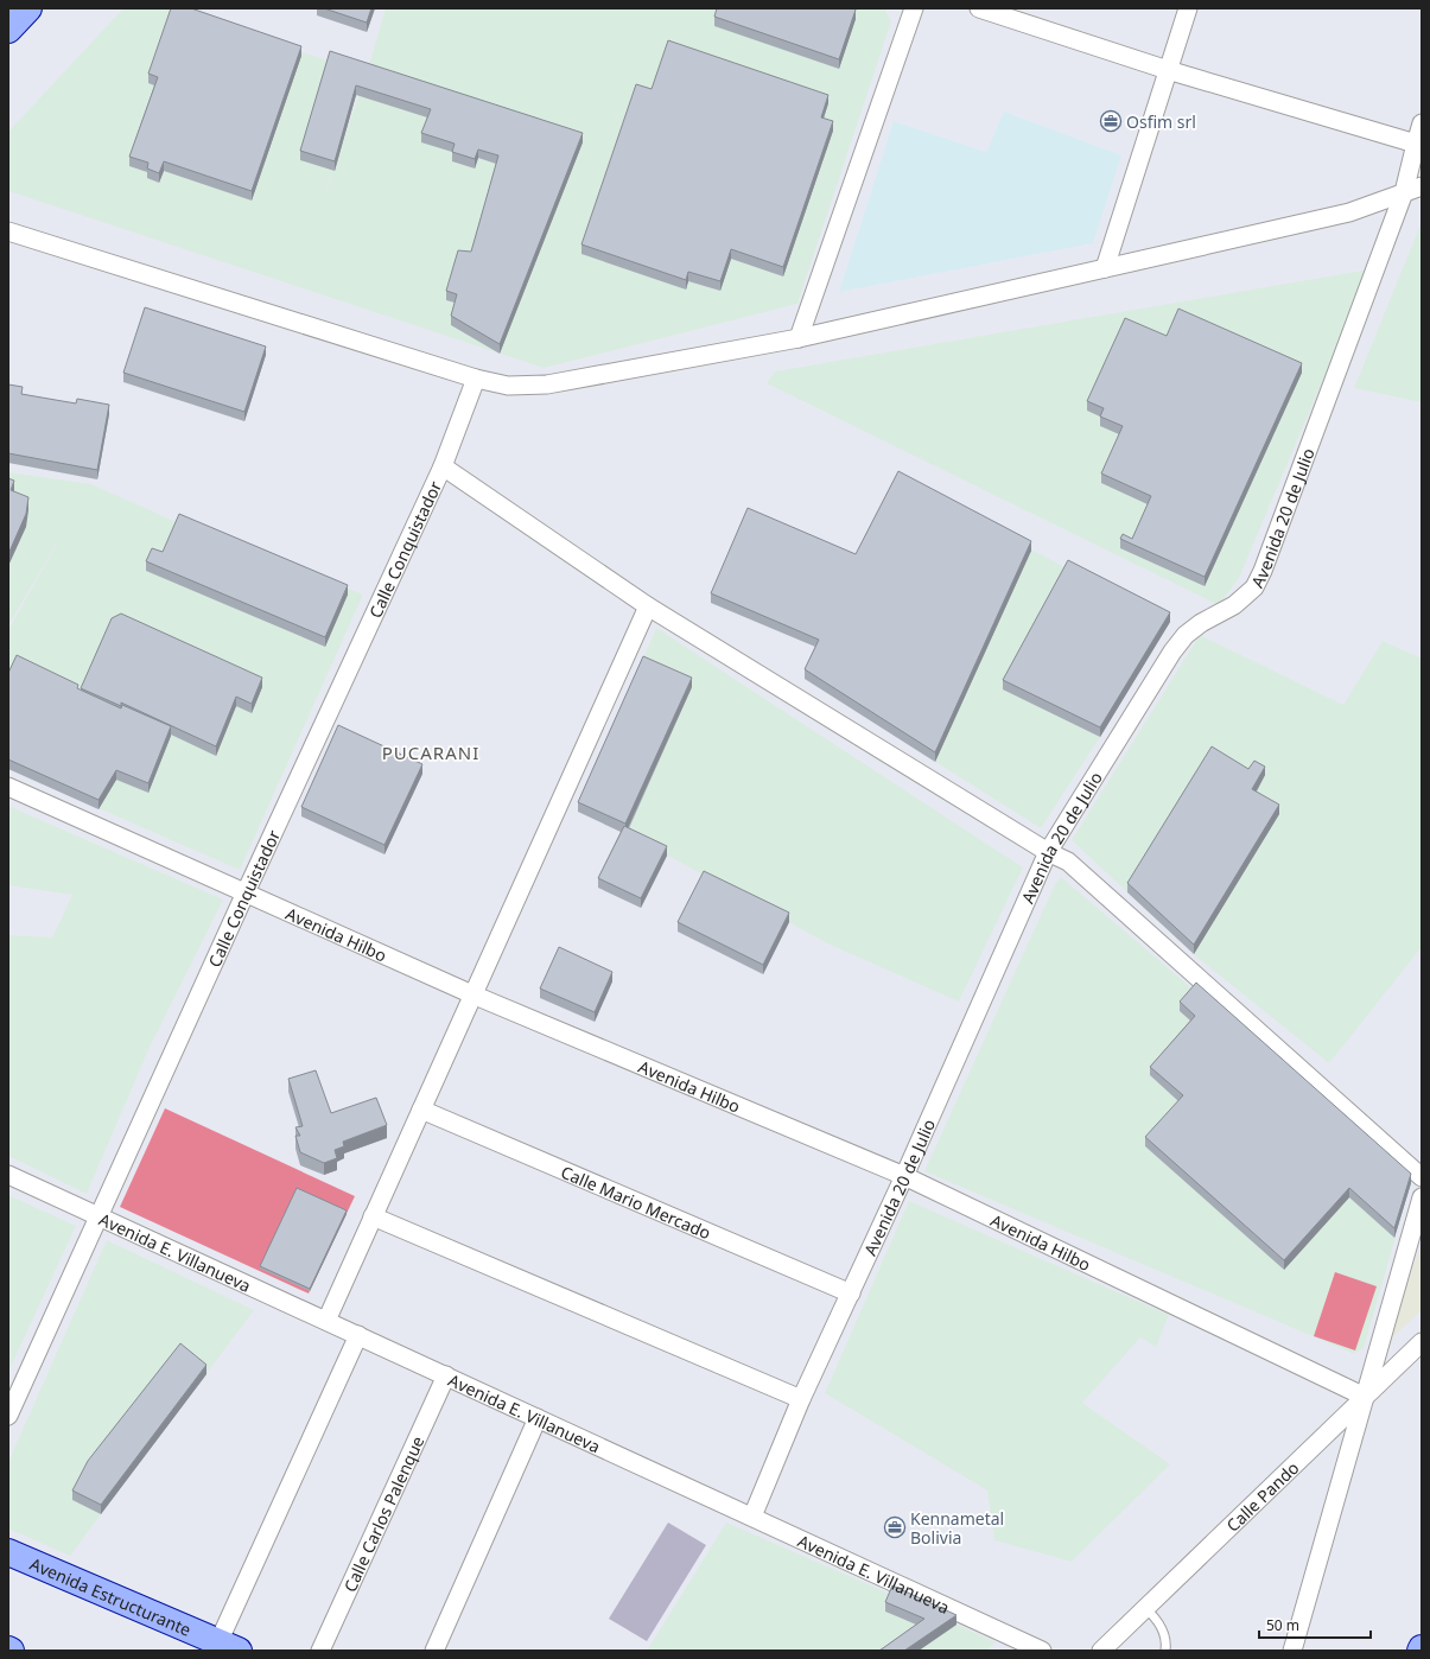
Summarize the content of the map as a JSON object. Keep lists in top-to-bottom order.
{
  "streets": {
    "main road": ["Avenida Estructurante"],
    "street": [
      "Avenida 20 de Julio",
      "Calle Conquistador",
      "Avenida Hilbo",
      "Calle Mario Mercado",
      "Avenida E. Villanueva",
      "Calle Pando",
      "Calle Carlos Palenque"
    ]
  },
  "crossings": [
    ["Avenida 20 de Julio", "Avenida Hilbo"],
    ["Avenida 20 de Julio", "Calle Mario Mercado"],
    ["Avenida 20 de Julio", "Avenida E. Villanueva"],
    ["Calle Conquistador", "Avenida Hilbo"],
    ["Calle Conquistador", "Avenida E. Villanueva"],
    ["Avenida Hilbo", "Calle Pando"],
    ["Avenida E. Villanueva", "Calle Carlos Palenque"]
  ],
  "districts": ["PUCARANI"],
  "places": {
    "office": ["Osfim srl", "Kennametal Bolivia"]
  },
  "scale_bar": "50 m"
}
